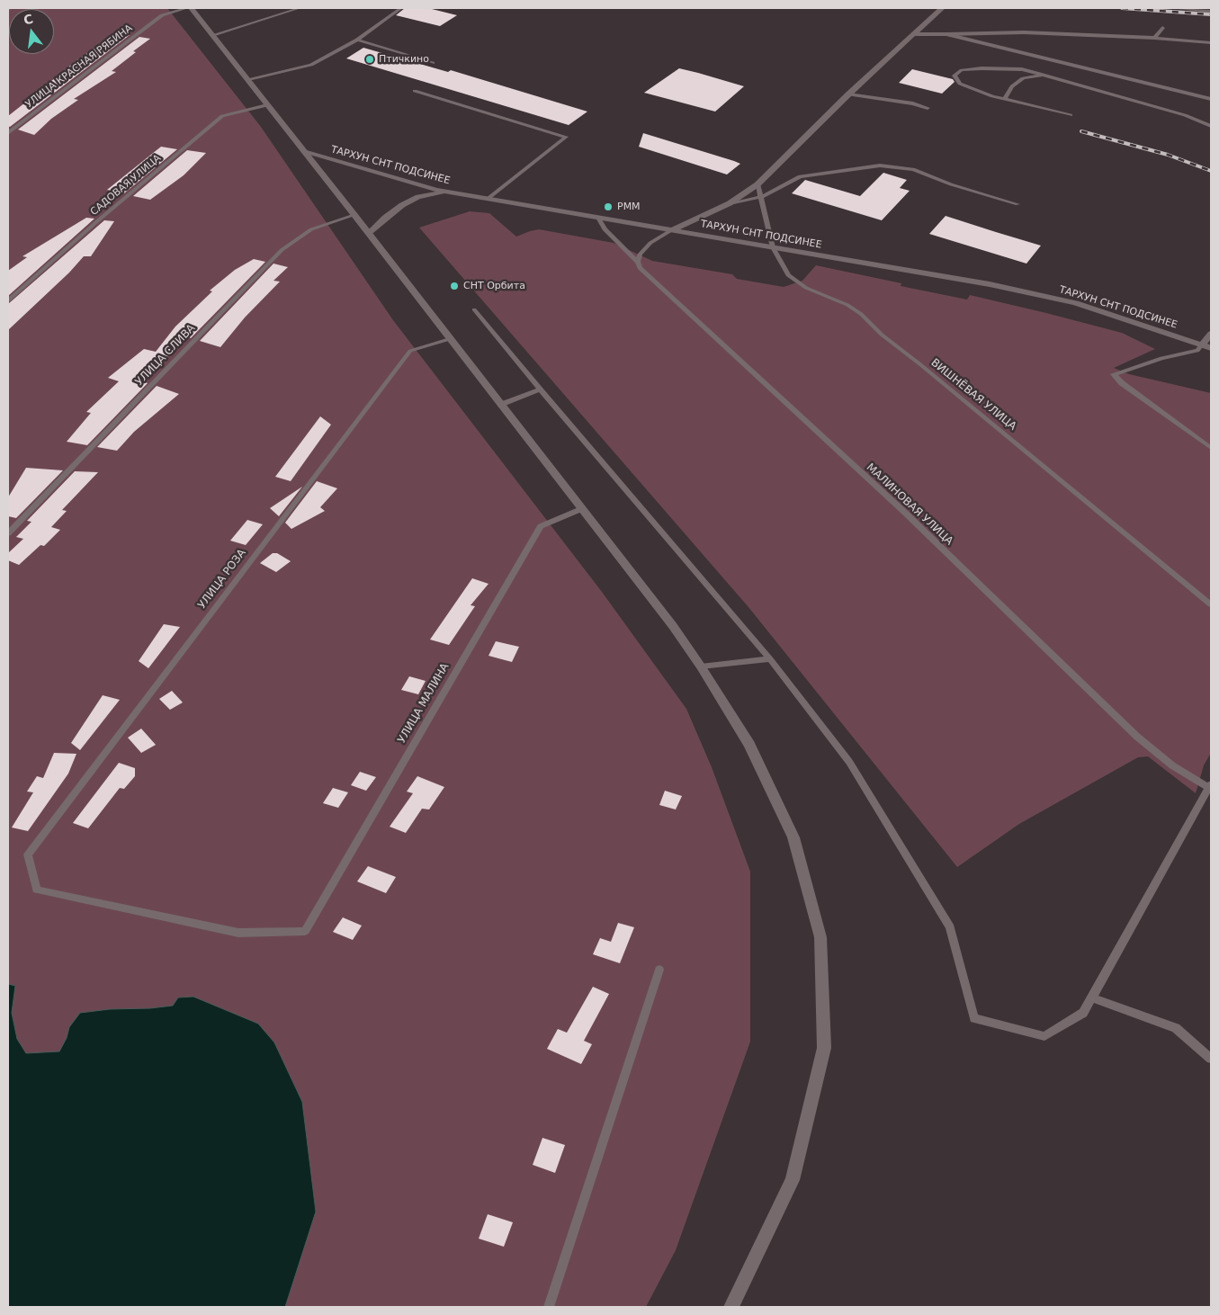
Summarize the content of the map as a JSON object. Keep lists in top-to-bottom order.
{
  "streets": {
    "street": ["ТАРХУН СНТ ПОДСИНЕЕ"],
    "lane": [
      "УЛИЦА КРАСНАЯ РЯБИНА",
      "САДОВАЯ УЛИЦА",
      "УЛИЦА СЛИВА",
      "ВИШНЁВАЯ УЛИЦА",
      "МАЛИНОВАЯ УЛИЦА",
      "УЛИЦА РОЗА",
      "УЛИЦА МАЛИНА"
    ]
  },
  "crossings": [
    ["ТАРХУН СНТ ПОДСИНЕЕ", "ВИШНЁВАЯ УЛИЦА"],
    ["ТАРХУН СНТ ПОДСИНЕЕ", "МАЛИНОВАЯ УЛИЦА"],
    ["УЛИЦА РОЗА", "УЛИЦА МАЛИНА"]
  ],
  "places": ["Птичкино", "РММ", "СНТ Орбита"],
  "north": "top"
}
